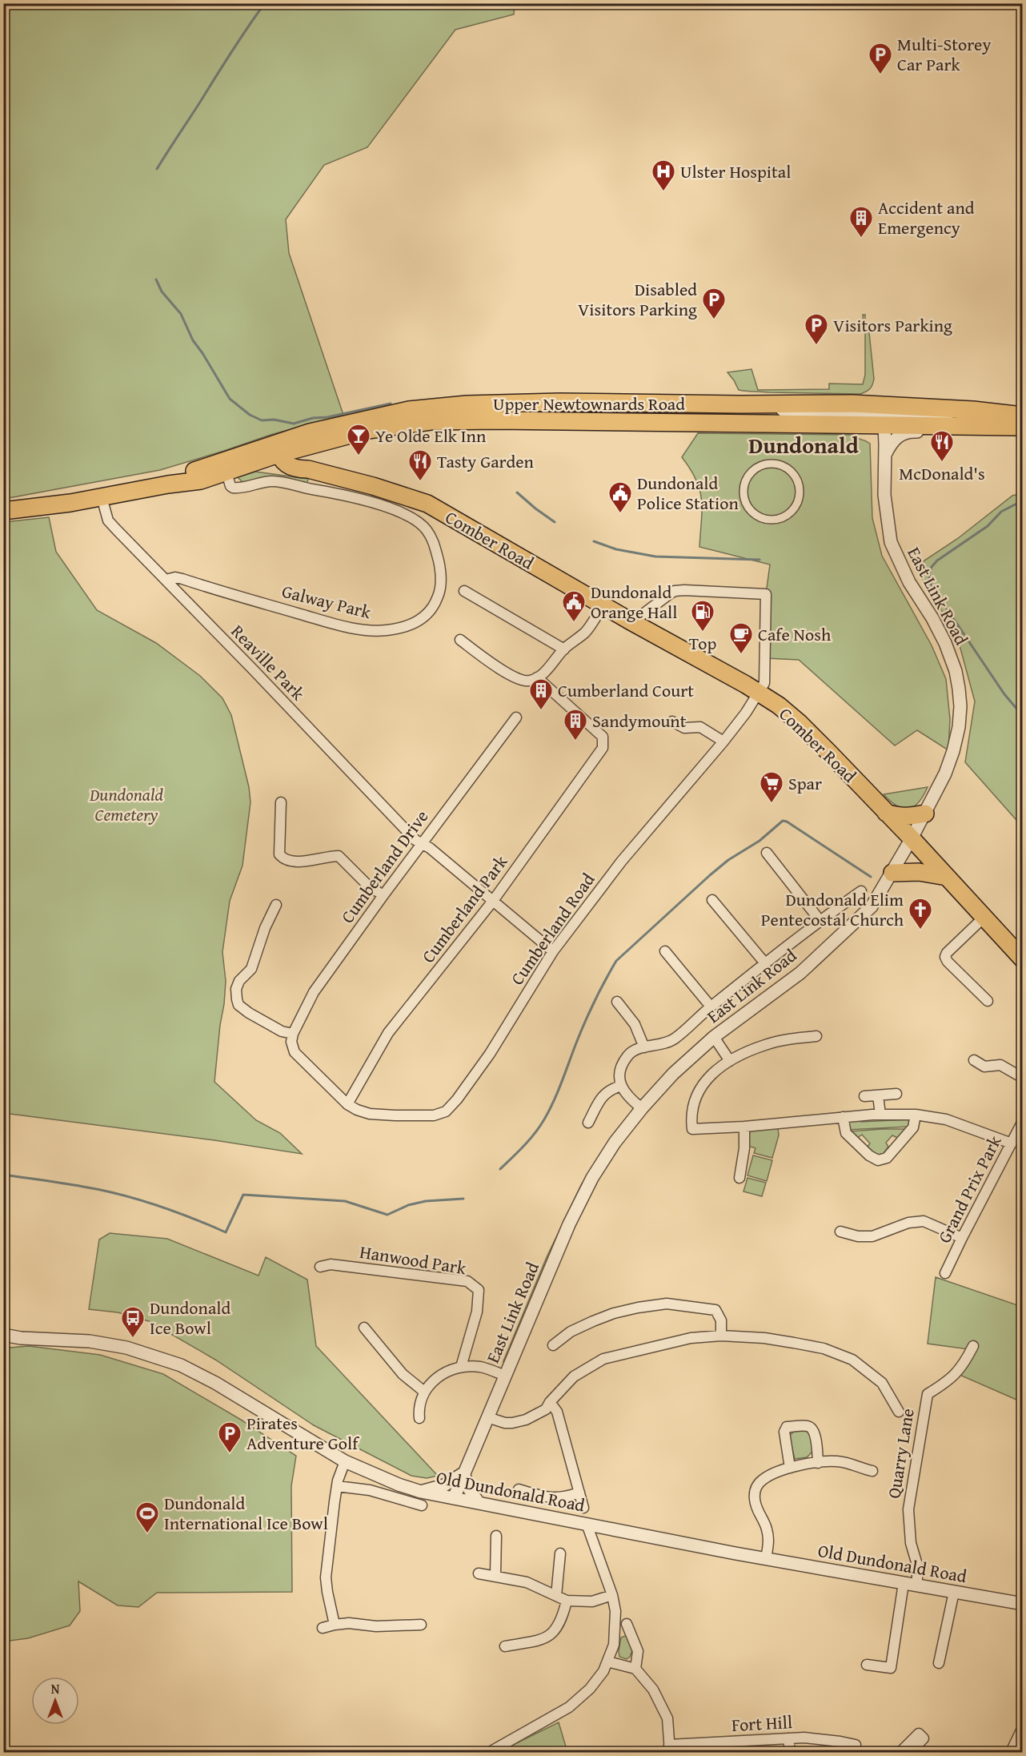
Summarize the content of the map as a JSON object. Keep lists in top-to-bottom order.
{
  "streets": {
    "highway": ["Upper Newtownards Road", "Comber Road"],
    "street": [
      "East Link Road",
      "Galway Park",
      "Reaville Park",
      "Cumberland Drive",
      "Cumberland Park",
      "Cumberland Road",
      "Grand Prix Park",
      "Hanwood Park",
      "Quarry Lane",
      "Old Dundonald Road",
      "Fort Hill"
    ]
  },
  "crossings": [
    ["Upper Newtownards Road", "Comber Road"],
    ["Upper Newtownards Road", "East Link Road"],
    ["Upper Newtownards Road", "Galway Park"],
    ["Upper Newtownards Road", "Reaville Park"],
    ["Comber Road", "East Link Road"],
    ["Comber Road", "Cumberland Road"],
    ["East Link Road", "Old Dundonald Road"],
    ["Galway Park", "Reaville Park"],
    ["Reaville Park", "Cumberland Drive"],
    ["Reaville Park", "Cumberland Park"],
    ["Reaville Park", "Cumberland Road"],
    ["Cumberland Park", "Cumberland Road"],
    ["Quarry Lane", "Old Dundonald Road"]
  ],
  "districts": ["Dundonald"],
  "parks": ["Dundonald Cemetery"],
  "places": {
    "parking": [
      "Multi-Storey Car Park",
      "Disabled Visitors Parking",
      "Visitors Parking",
      "Pirates Adventure Golf"
    ],
    "hospital": ["Ulster Hospital"],
    "building": ["Accident and Emergency", "Cumberland Court", "Sandymount"],
    "bar": ["Ye Olde Elk Inn"],
    "restaurant": ["McDonald's", "Tasty Garden"],
    "public building": ["Dundonald Police Station", "Dundonald Orange Hall"],
    "fuel station": ["Top"],
    "cafe": ["Cafe Nosh"],
    "supermarket": ["Spar"],
    "church": ["Dundonald Elim Pentecostal Church"],
    "bus stop": ["Dundonald Ice Bowl"],
    "sports": ["Dundonald International Ice Bowl"]
  },
  "north": "top"
}
